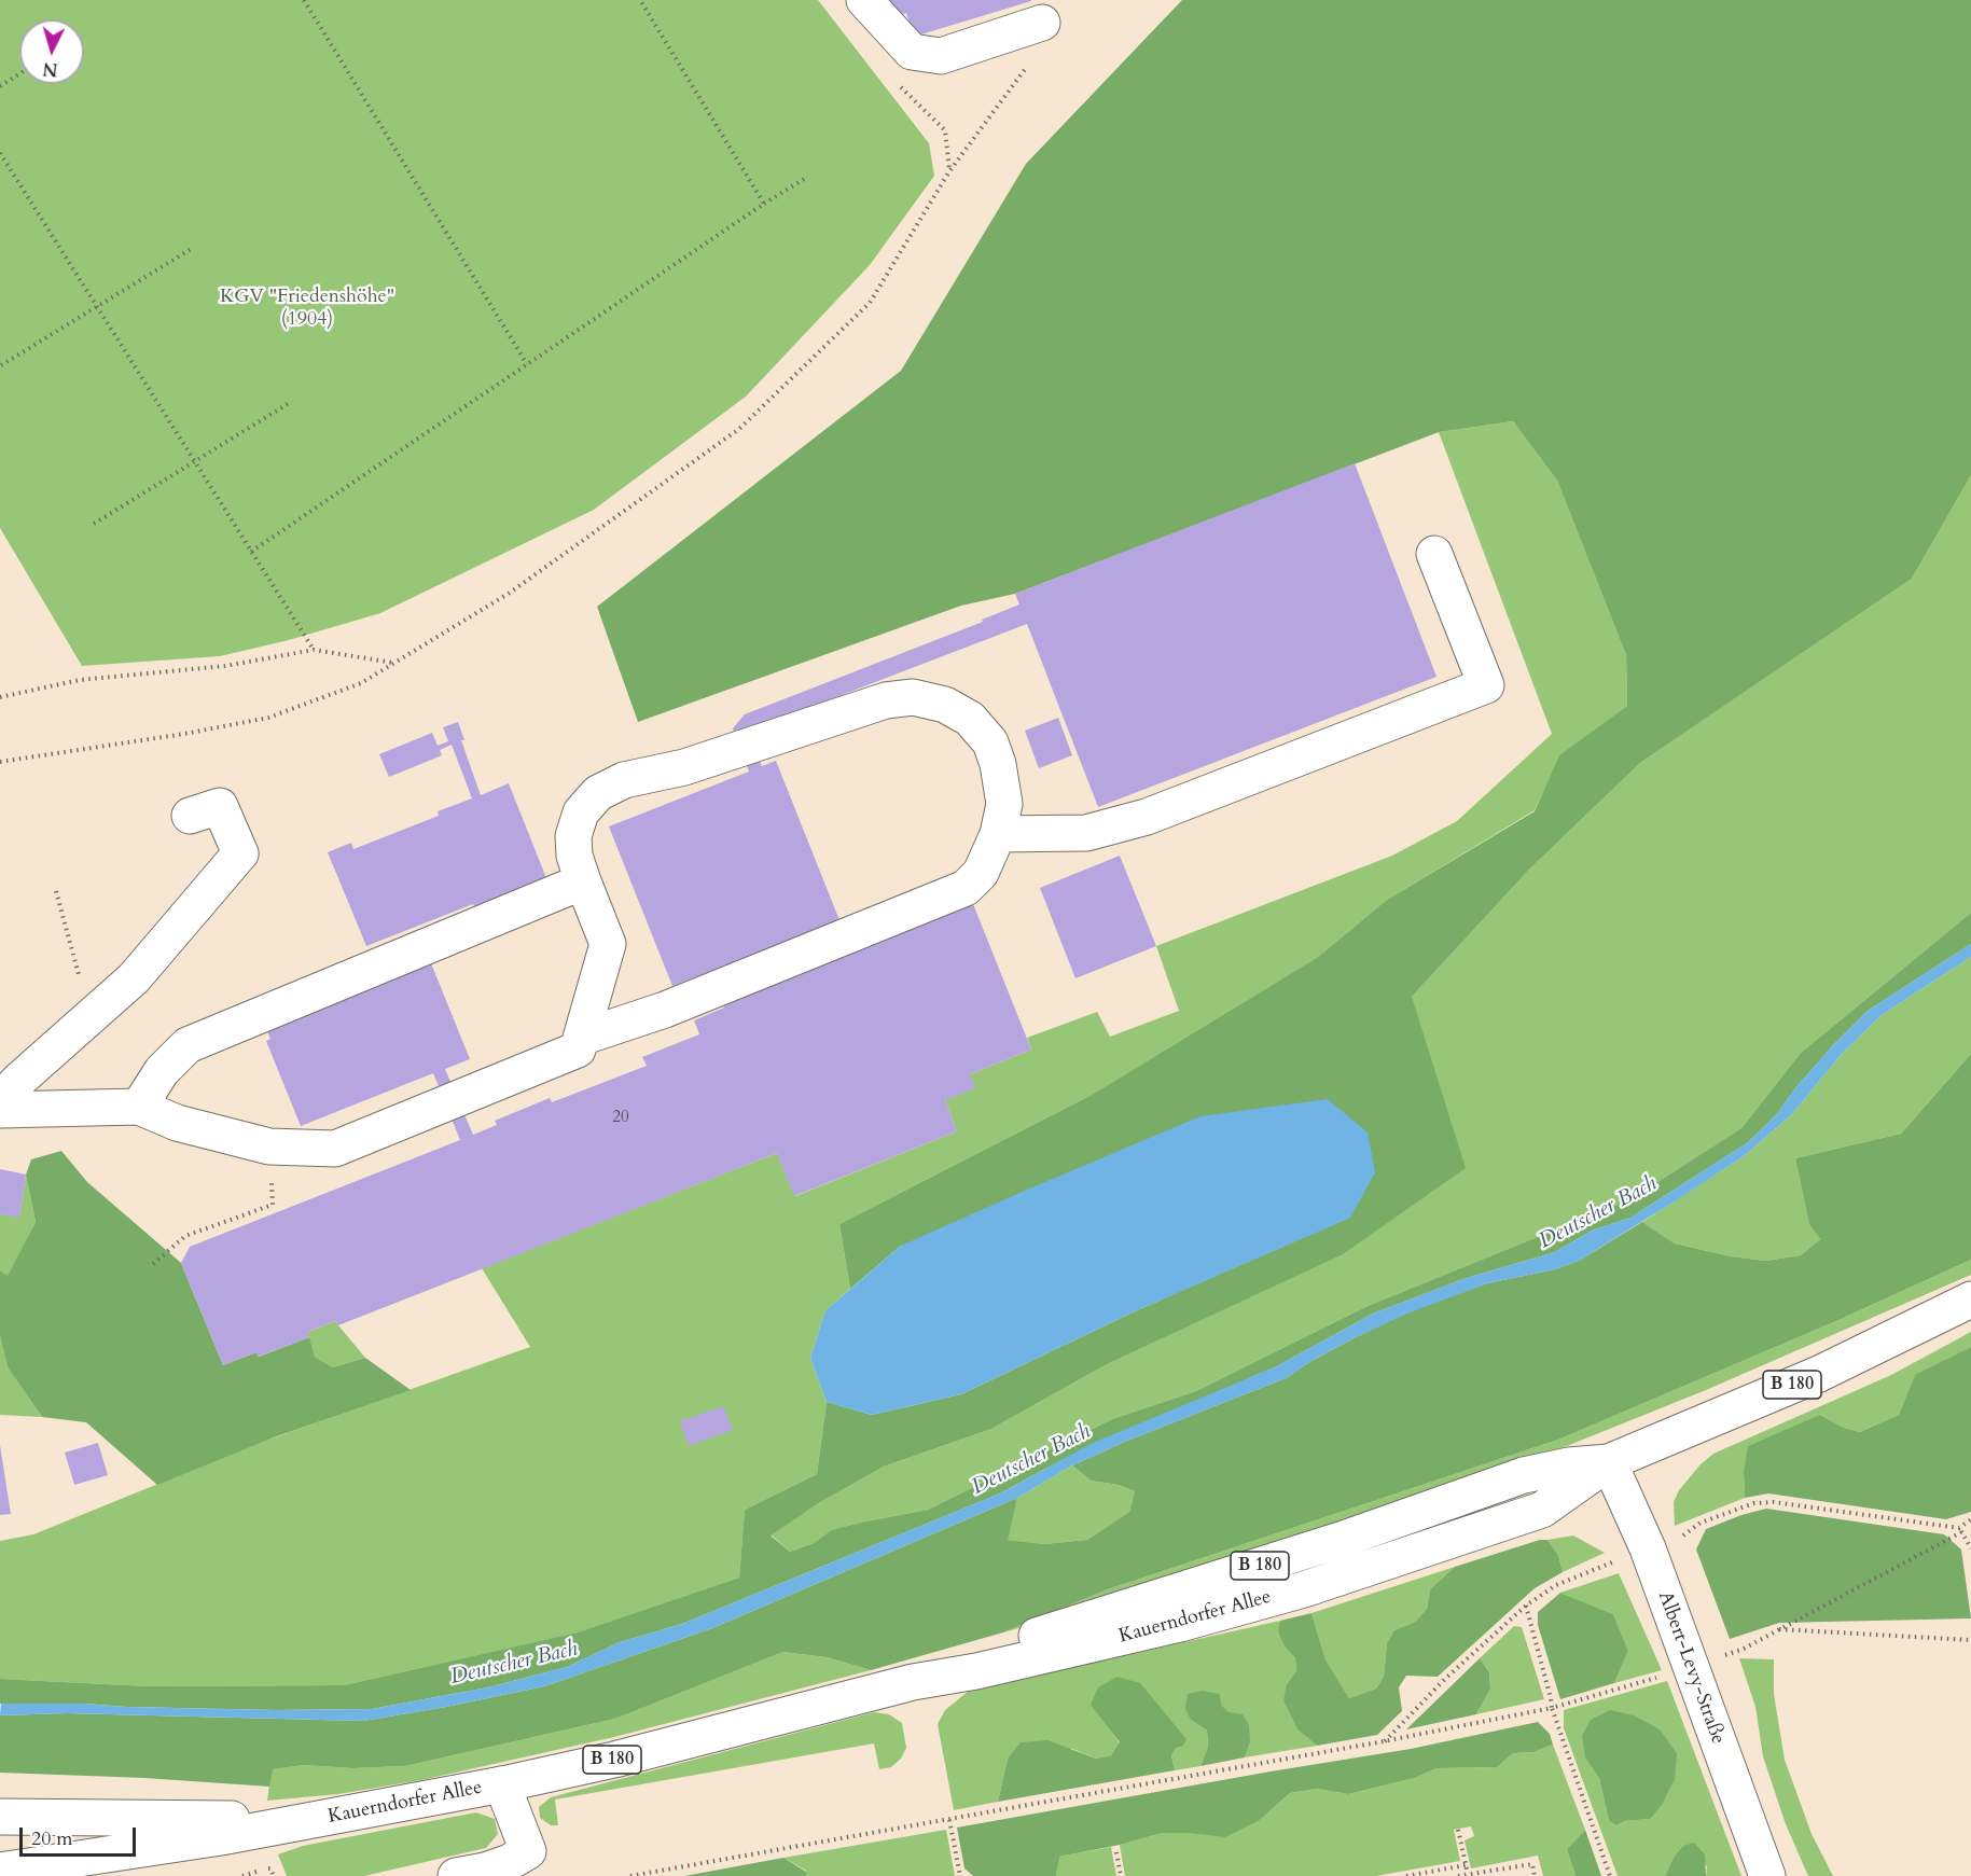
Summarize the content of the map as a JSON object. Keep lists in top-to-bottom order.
{
  "streets": {
    "main road": ["B 180", "Kauerndorfer Allee", "Albert-Levy-Straße"]
  },
  "crossings": [
    ["Kauerndorfer Allee", "Albert-Levy-Straße"]
  ],
  "water": ["Deutscher Bach"],
  "parks": ["KGV \"Friedenshöhe\" (1904)"],
  "house_numbers": ["20"],
  "scale_bar": "20 m",
  "north": "bottom"
}
